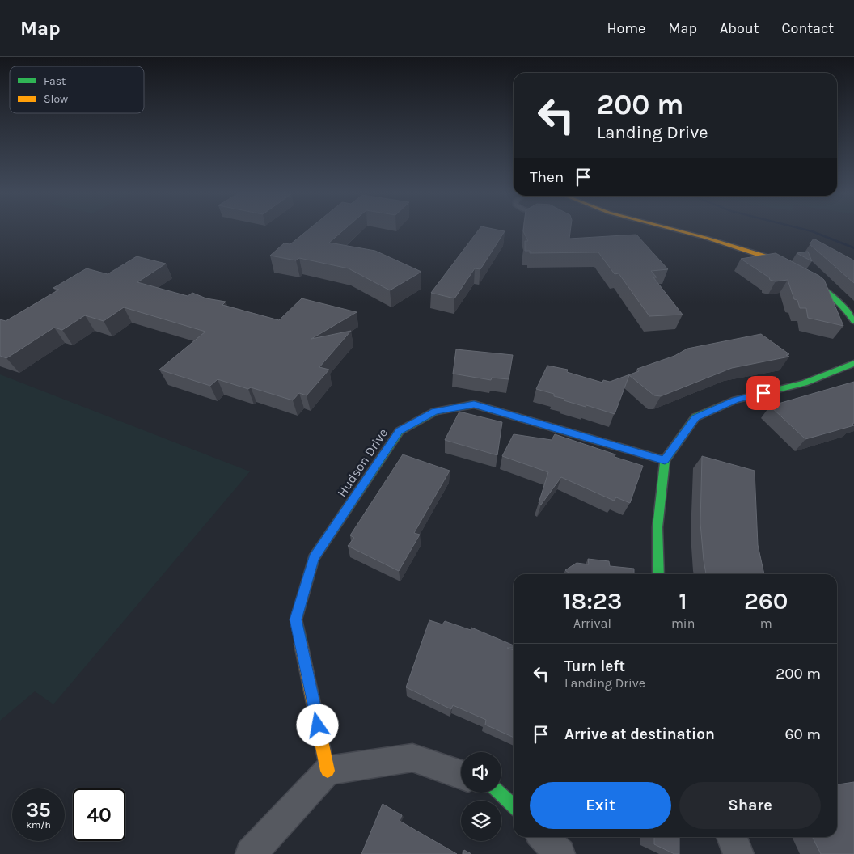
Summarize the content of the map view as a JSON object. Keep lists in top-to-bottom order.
{
  "streets": {
    "street": ["Hudson Drive"]
  },
  "legend": ["Fast", "Slow"],
  "page": {
    "header": "Map",
    "nav": [
      "Home",
      "Map",
      "About",
      "Contact"
    ],
    "turn": ["200 m", "Landing Drive"],
    "then": "Then",
    "eta": [
      "18:23",
      "Arrival",
      "1",
      "min",
      "260",
      "m"
    ],
    "list": [
      {
        "name": "Turn left",
        "note": "Landing Drive",
        "value": "200 m"
      },
      {
        "name": "Arrive at destination",
        "value": "60 m"
      }
    ],
    "buttons": ["Exit", "Share"],
    "speed": "35 km/h",
    "limit": "40"
  }
}
